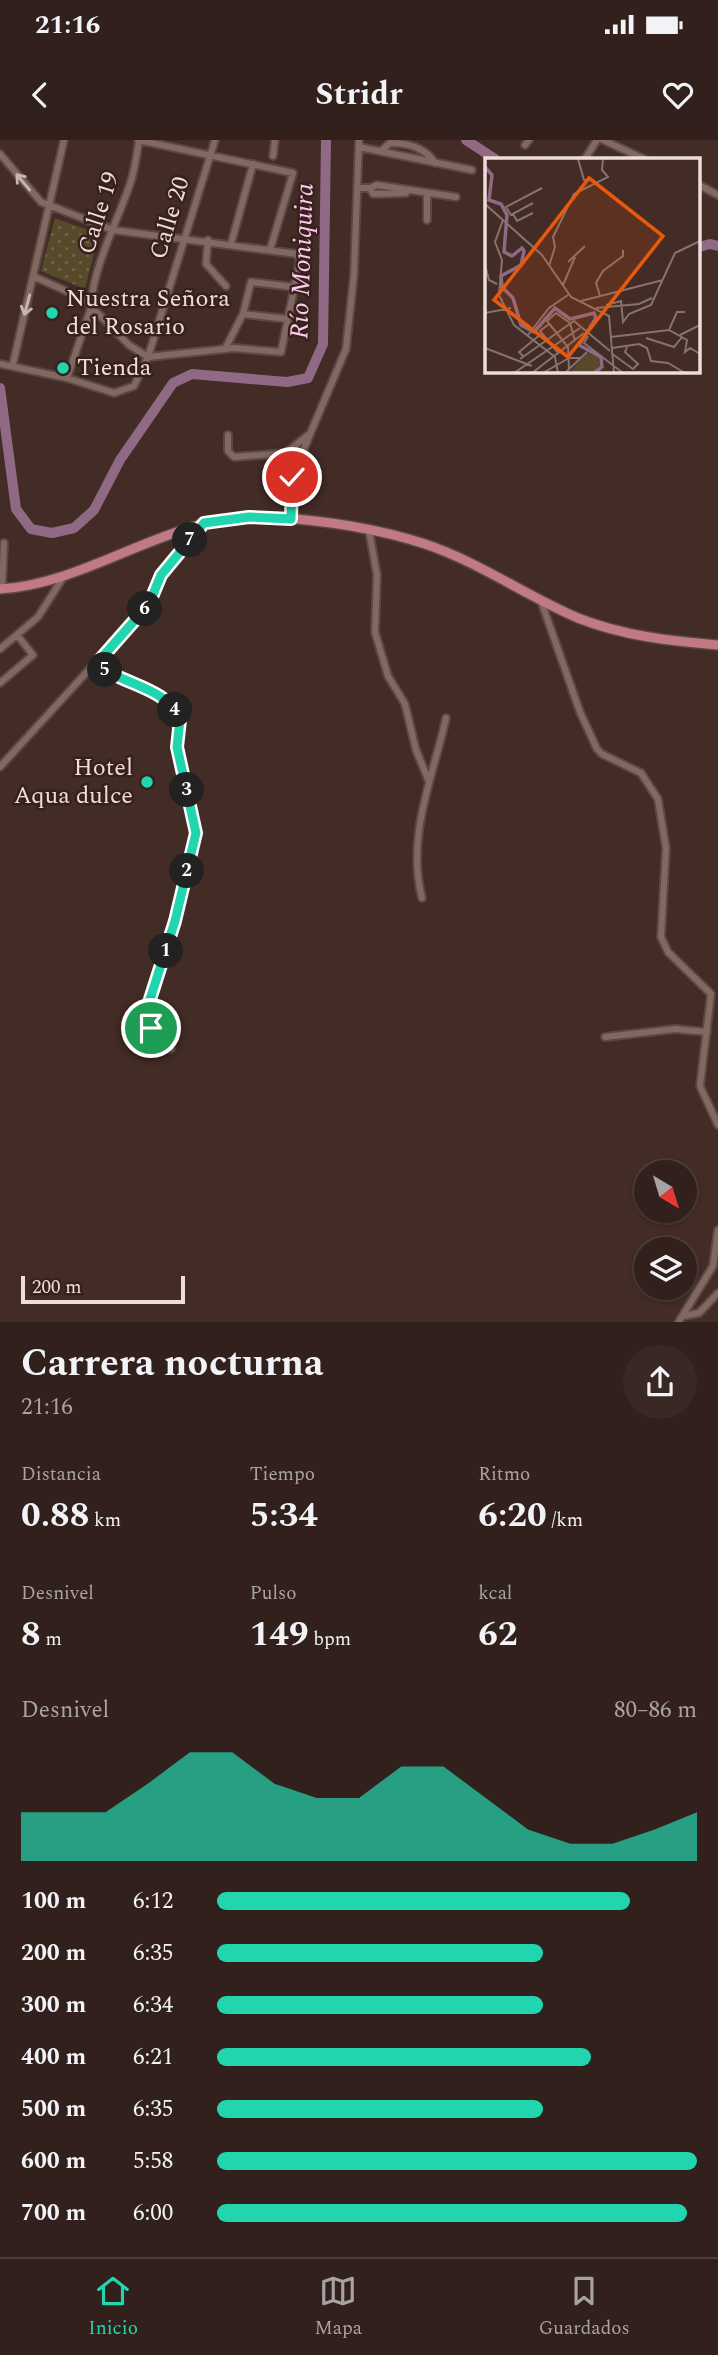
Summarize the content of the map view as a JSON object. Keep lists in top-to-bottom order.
{
  "streets": {
    "street": ["Calle 19", "Calle 20"]
  },
  "crossings": [
    ["Calle 19", "Calle 20"]
  ],
  "water": ["Río Moniquira"],
  "places": ["Nuestra Señora del Rosario", "Tienda", "Hotel Aqua dulce"],
  "scale_bar": "200 m",
  "north": "bottom right",
  "page": {
    "status": "21:16",
    "header": "Stridr",
    "pins": [
      "7",
      "6",
      "5",
      "4",
      "3",
      "2",
      "1"
    ],
    "scale": "200 m",
    "heading": ["Carrera nocturna", "21:16"],
    "stats": [
      ["Distancia", "0.88 km"],
      ["Tiempo", "5:34"],
      ["Ritmo", "6:20 /km"],
      ["Desnivel", "8 m"],
      ["Pulso", "149 bpm"],
      ["kcal", "62"]
    ],
    "chart": ["Desnivel", "80–86 m"],
    "list": [
      {
        "name": "100 m",
        "note": "6:12"
      },
      {
        "name": "200 m",
        "note": "6:35"
      },
      {
        "name": "300 m",
        "note": "6:34"
      },
      {
        "name": "400 m",
        "note": "6:21"
      },
      {
        "name": "500 m",
        "note": "6:35"
      },
      {
        "name": "600 m",
        "note": "5:58"
      },
      {
        "name": "700 m",
        "note": "6:00"
      }
    ],
    "tabs": ["Inicio", "Mapa", "Guardados"]
  }
}
